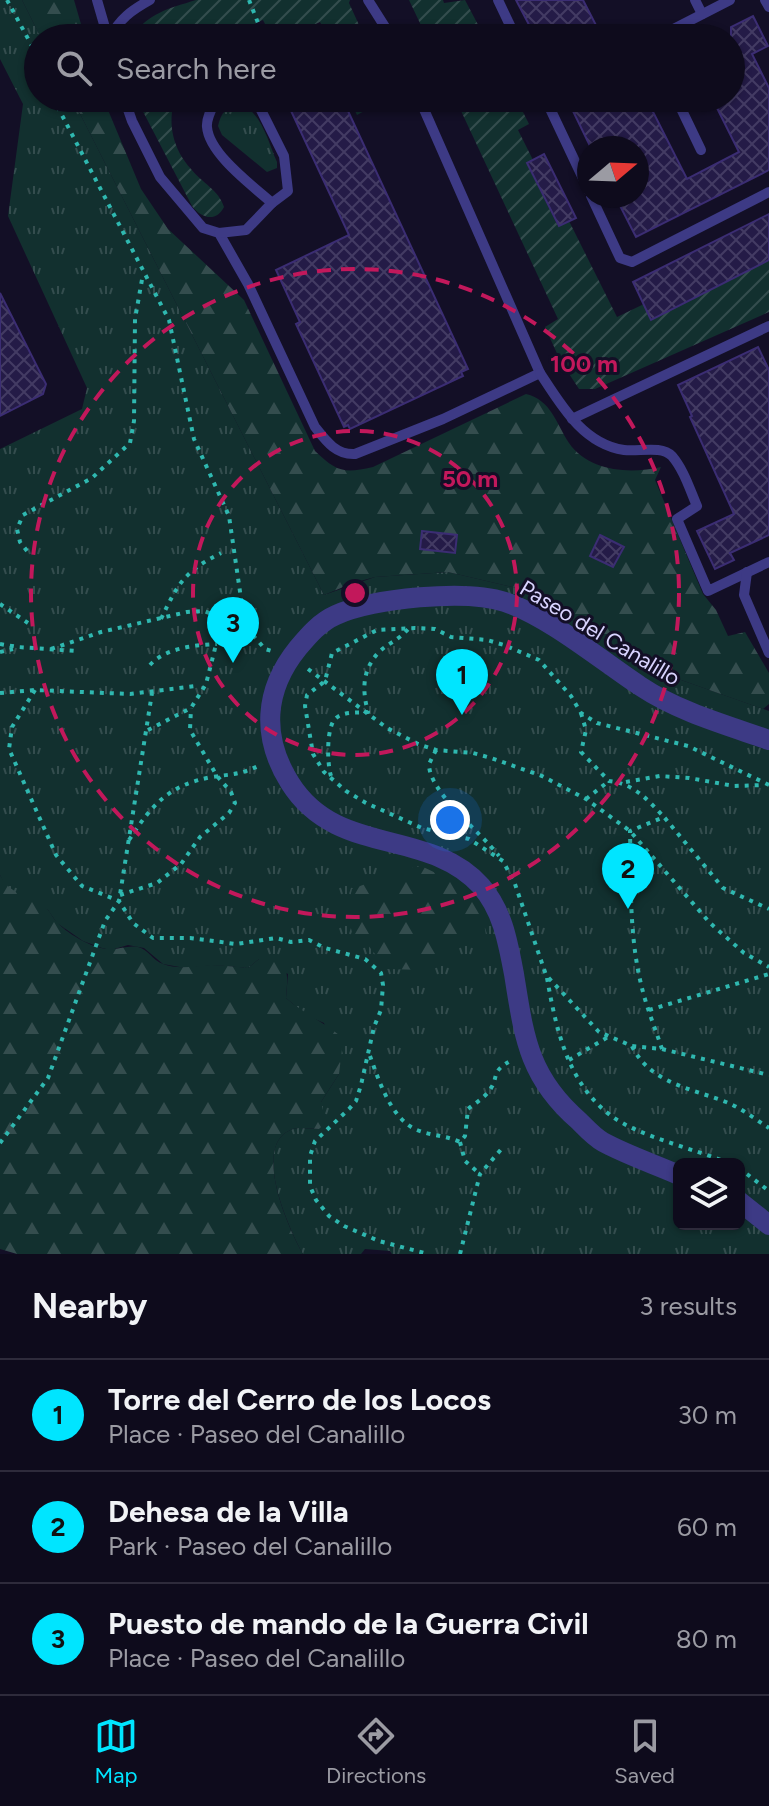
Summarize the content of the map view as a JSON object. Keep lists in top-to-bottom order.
{
  "streets": {
    "street": ["Paseo del Canalillo"]
  },
  "north": "right",
  "page": {
    "search": "Search here",
    "pins": ["3", "1", "2"],
    "heading": ["Nearby", "3 results"],
    "list": [
      {
        "mark": "1",
        "name": "Torre del Cerro de los Locos",
        "note": "Place · Paseo del Canalillo",
        "value": "30 m"
      },
      {
        "mark": "2",
        "name": "Dehesa de la Villa",
        "note": "Park · Paseo del Canalillo",
        "value": "60 m"
      },
      {
        "mark": "3",
        "name": "Puesto de mando de la Guerra Civil",
        "note": "Place · Paseo del Canalillo",
        "value": "80 m"
      }
    ],
    "nav": ["Map", "Directions", "Saved"]
  },
  "rings": ["100 m", "50 m"]
}
